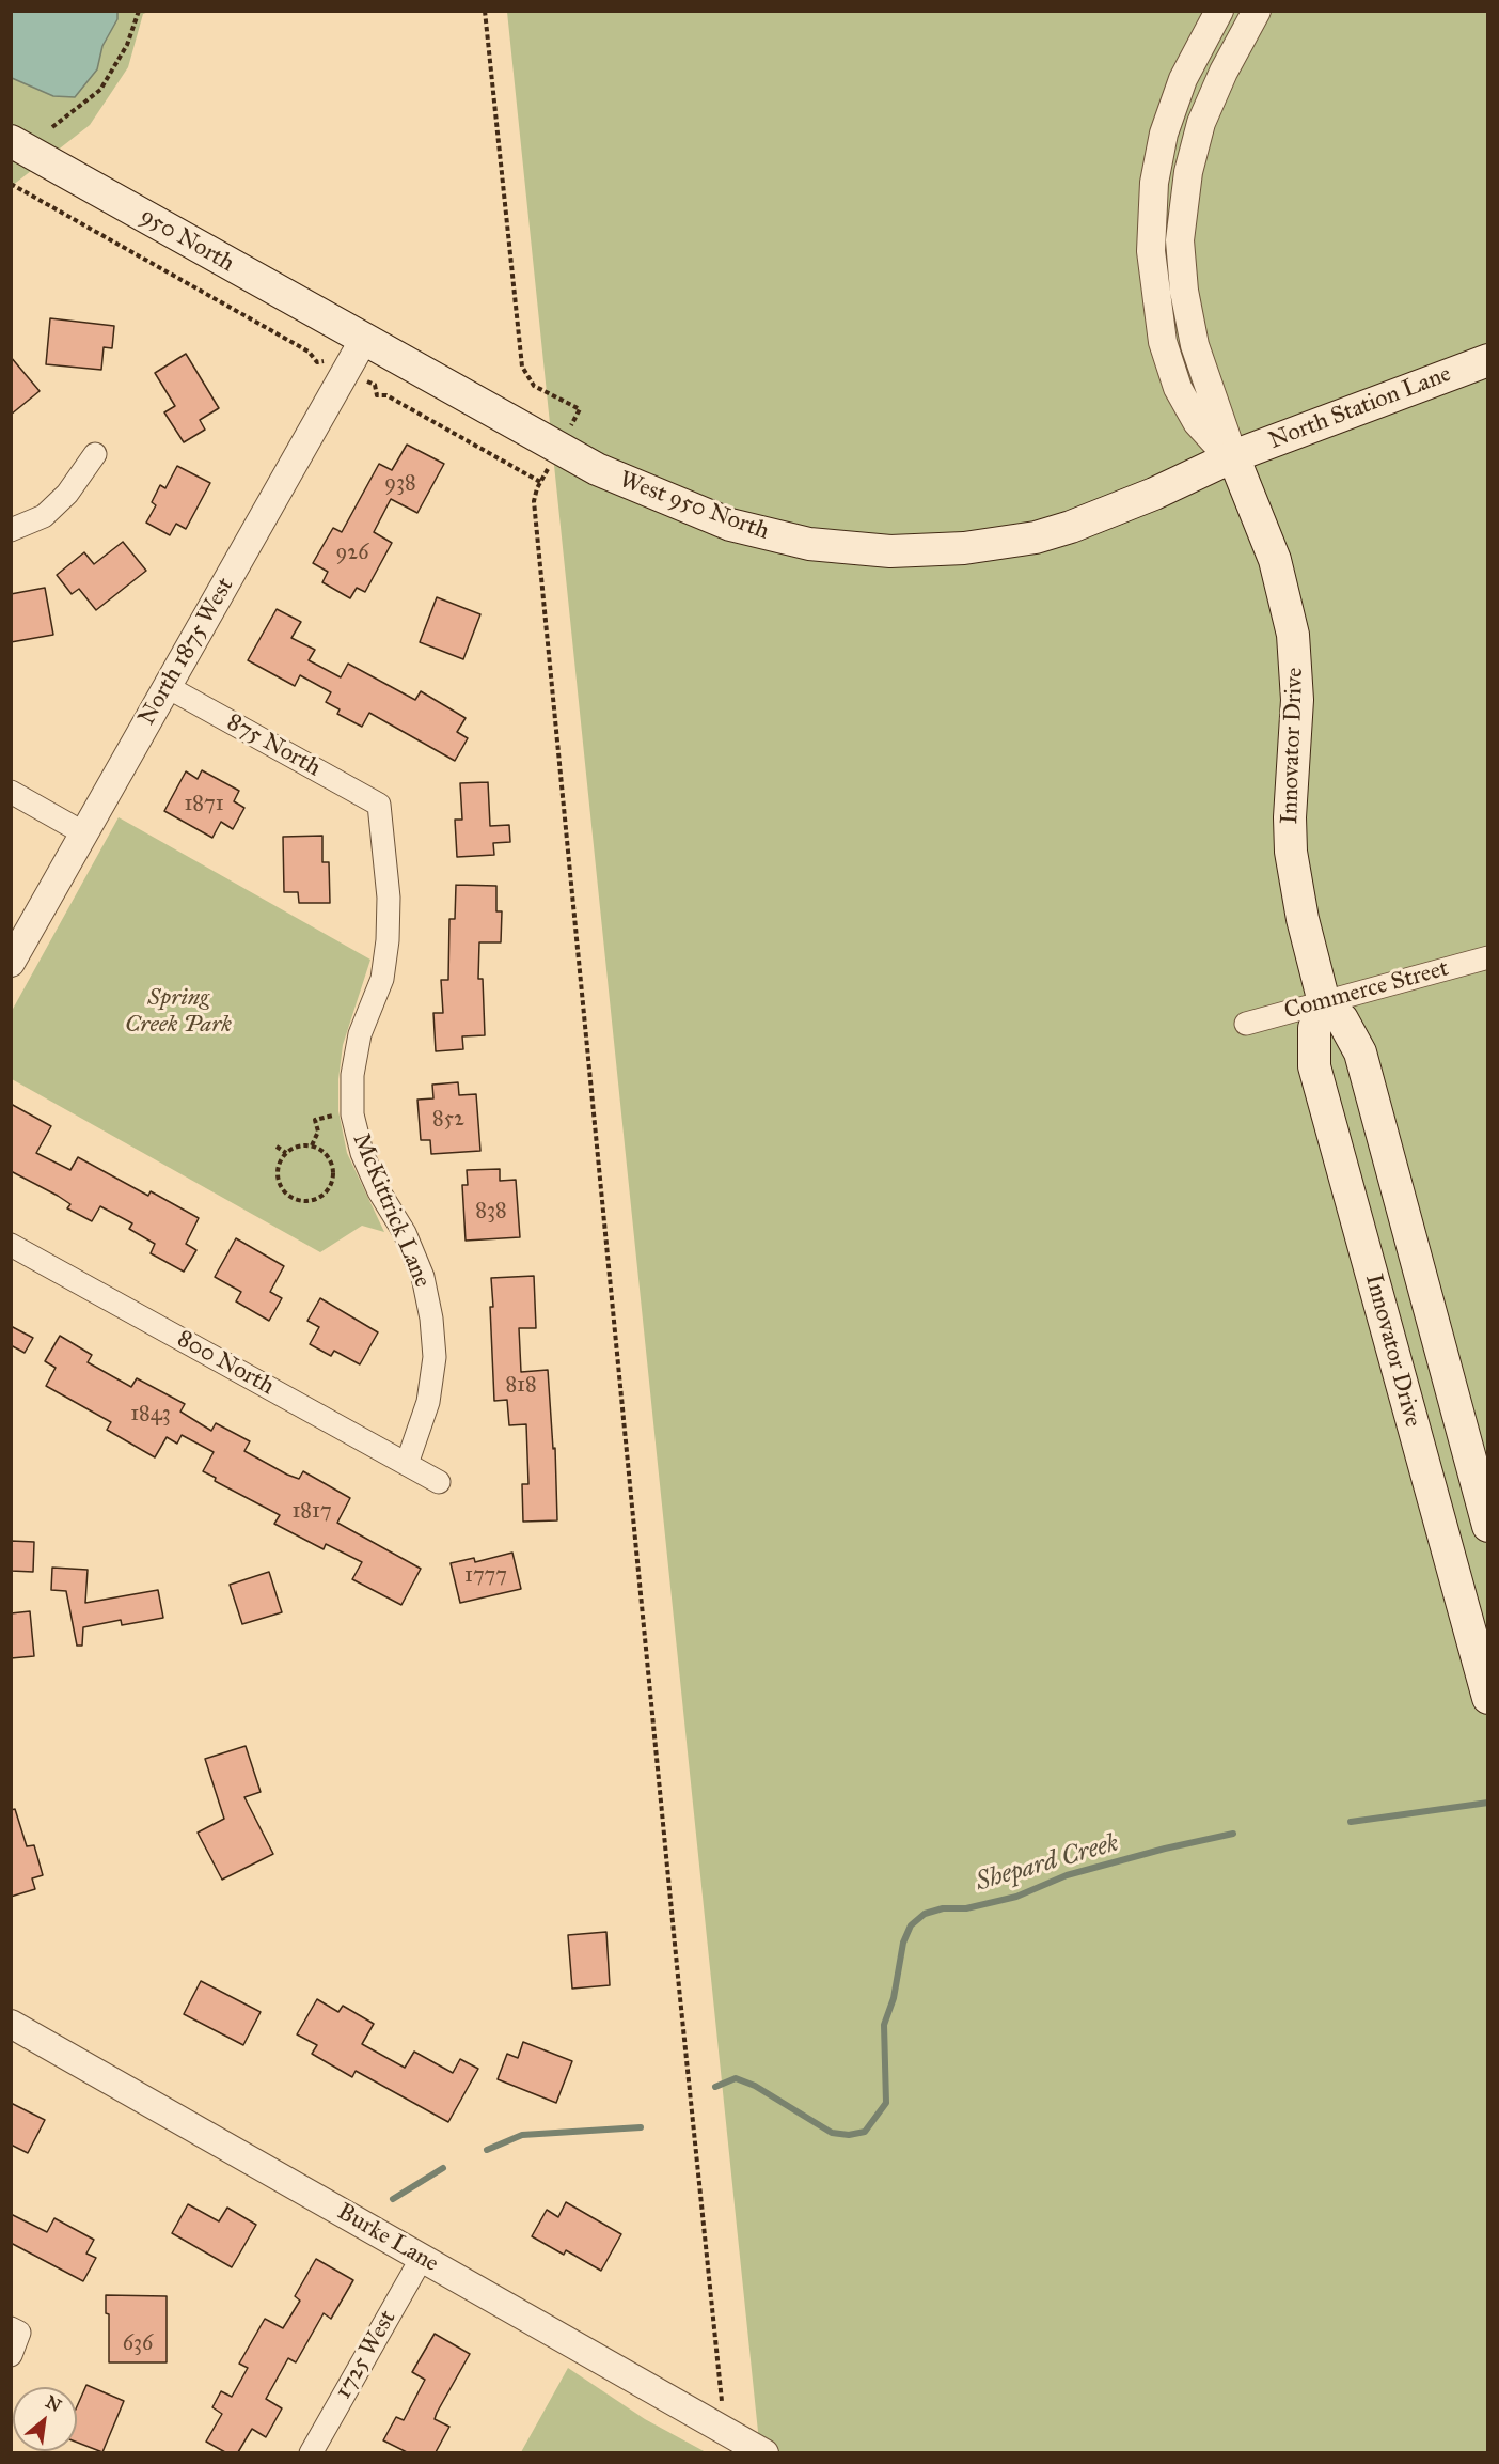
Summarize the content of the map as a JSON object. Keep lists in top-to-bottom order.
{
  "streets": {
    "main road": [
      "950 North",
      "North Station Lane",
      "West 950 North",
      "Innovator Drive"
    ],
    "street": [
      "North 1875 West",
      "875 North",
      "Commerce Street",
      "McKittrick Lane",
      "800 North",
      "Burke Lane",
      "1725 West"
    ]
  },
  "crossings": [
    ["950 North", "West 950 North"],
    ["950 North", "North 1875 West"],
    ["North Station Lane", "West 950 North"],
    ["North Station Lane", "Innovator Drive"],
    ["West 950 North", "North 1875 West"],
    ["West 950 North", "Innovator Drive"],
    ["North 1875 West", "875 North"],
    ["875 North", "McKittrick Lane"],
    ["Innovator Drive", "Commerce Street"],
    ["McKittrick Lane", "800 North"],
    ["Burke Lane", "1725 West"]
  ],
  "water": ["Shepard Creek"],
  "parks": ["Spring Creek Park"],
  "house_numbers": [
    "938",
    "926",
    "1871",
    "852",
    "838",
    "818",
    "1843",
    "1817",
    "1777",
    "636"
  ],
  "north": "top right"
}
